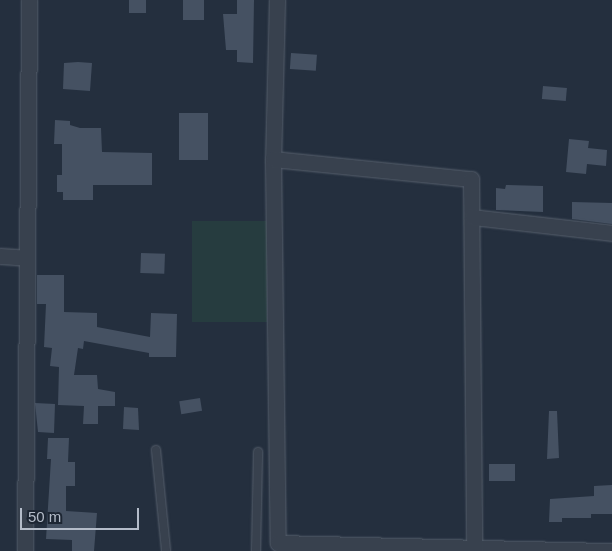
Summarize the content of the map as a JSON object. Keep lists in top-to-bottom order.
{
  "scale_bar": "50 m"
}
